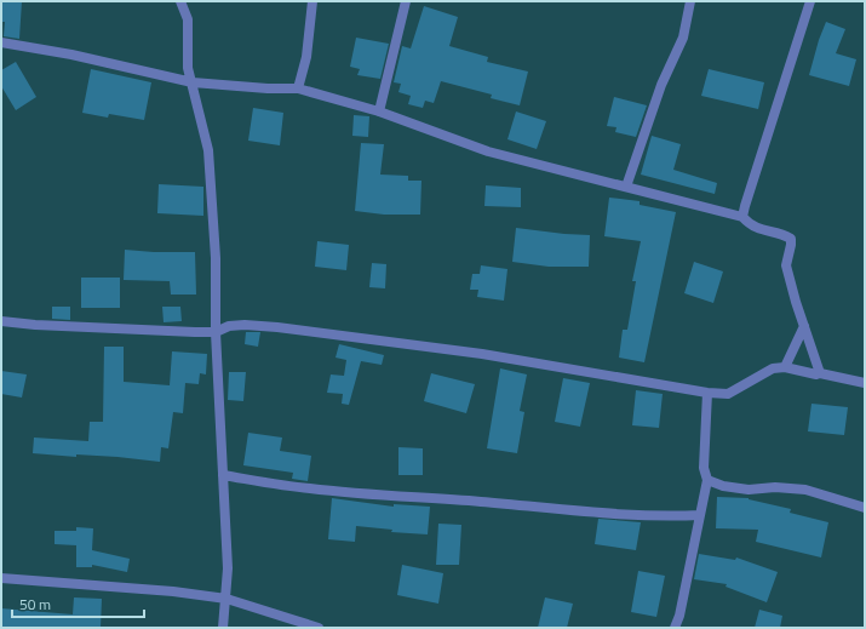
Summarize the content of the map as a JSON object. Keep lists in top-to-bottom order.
{
  "scale_bar": "50 m"
}
